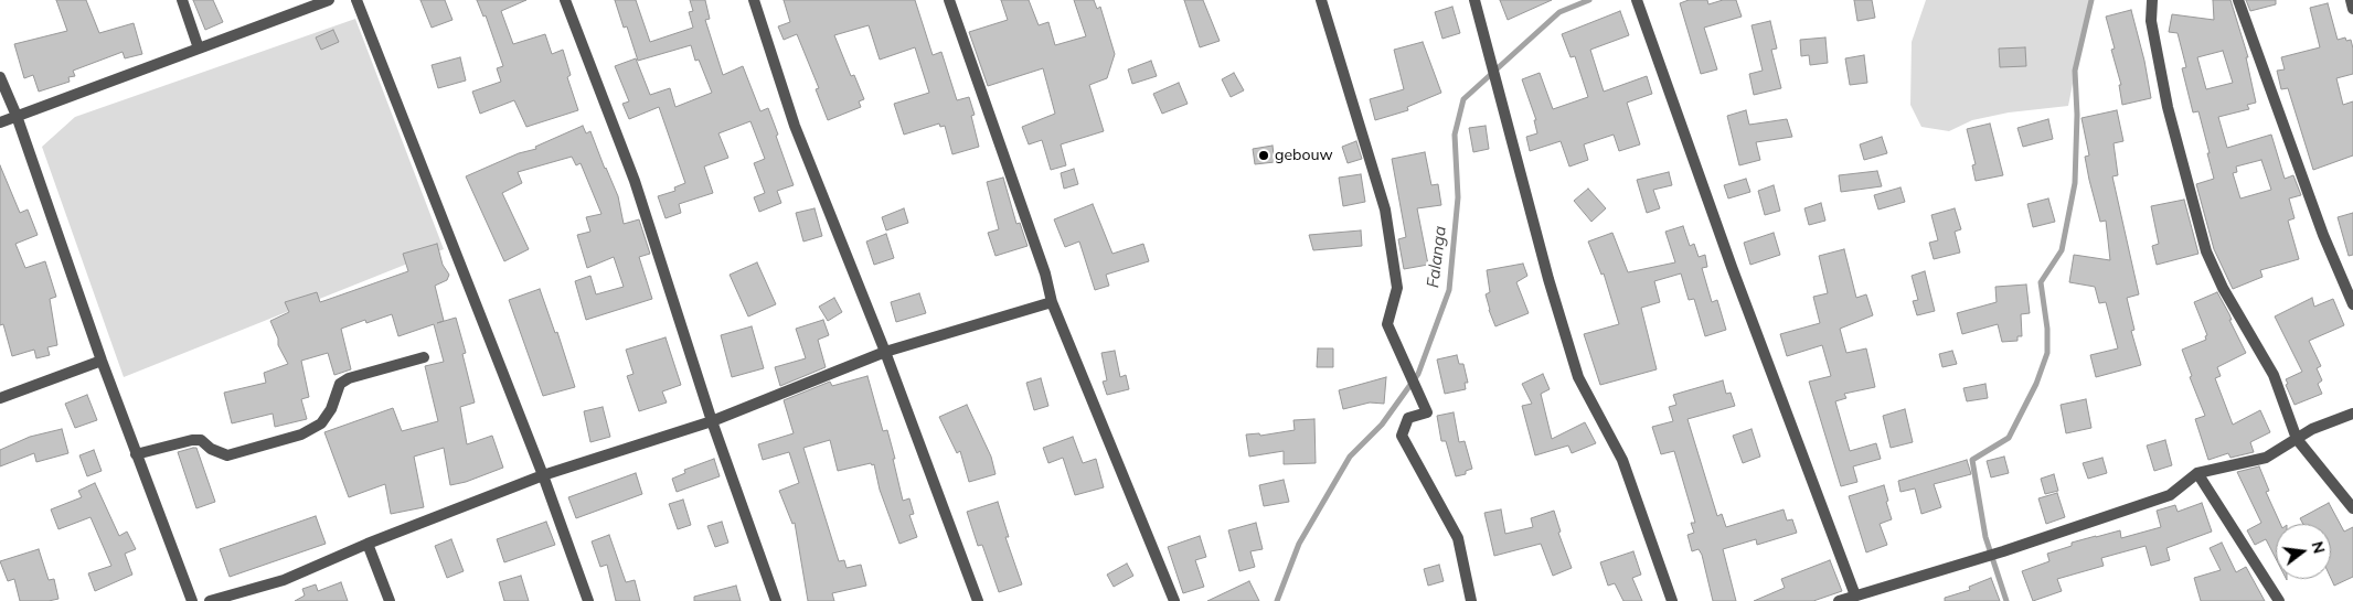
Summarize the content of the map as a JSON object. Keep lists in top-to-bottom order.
{
  "water": ["Falanga"],
  "places": ["gebouw"],
  "north": "right"
}
